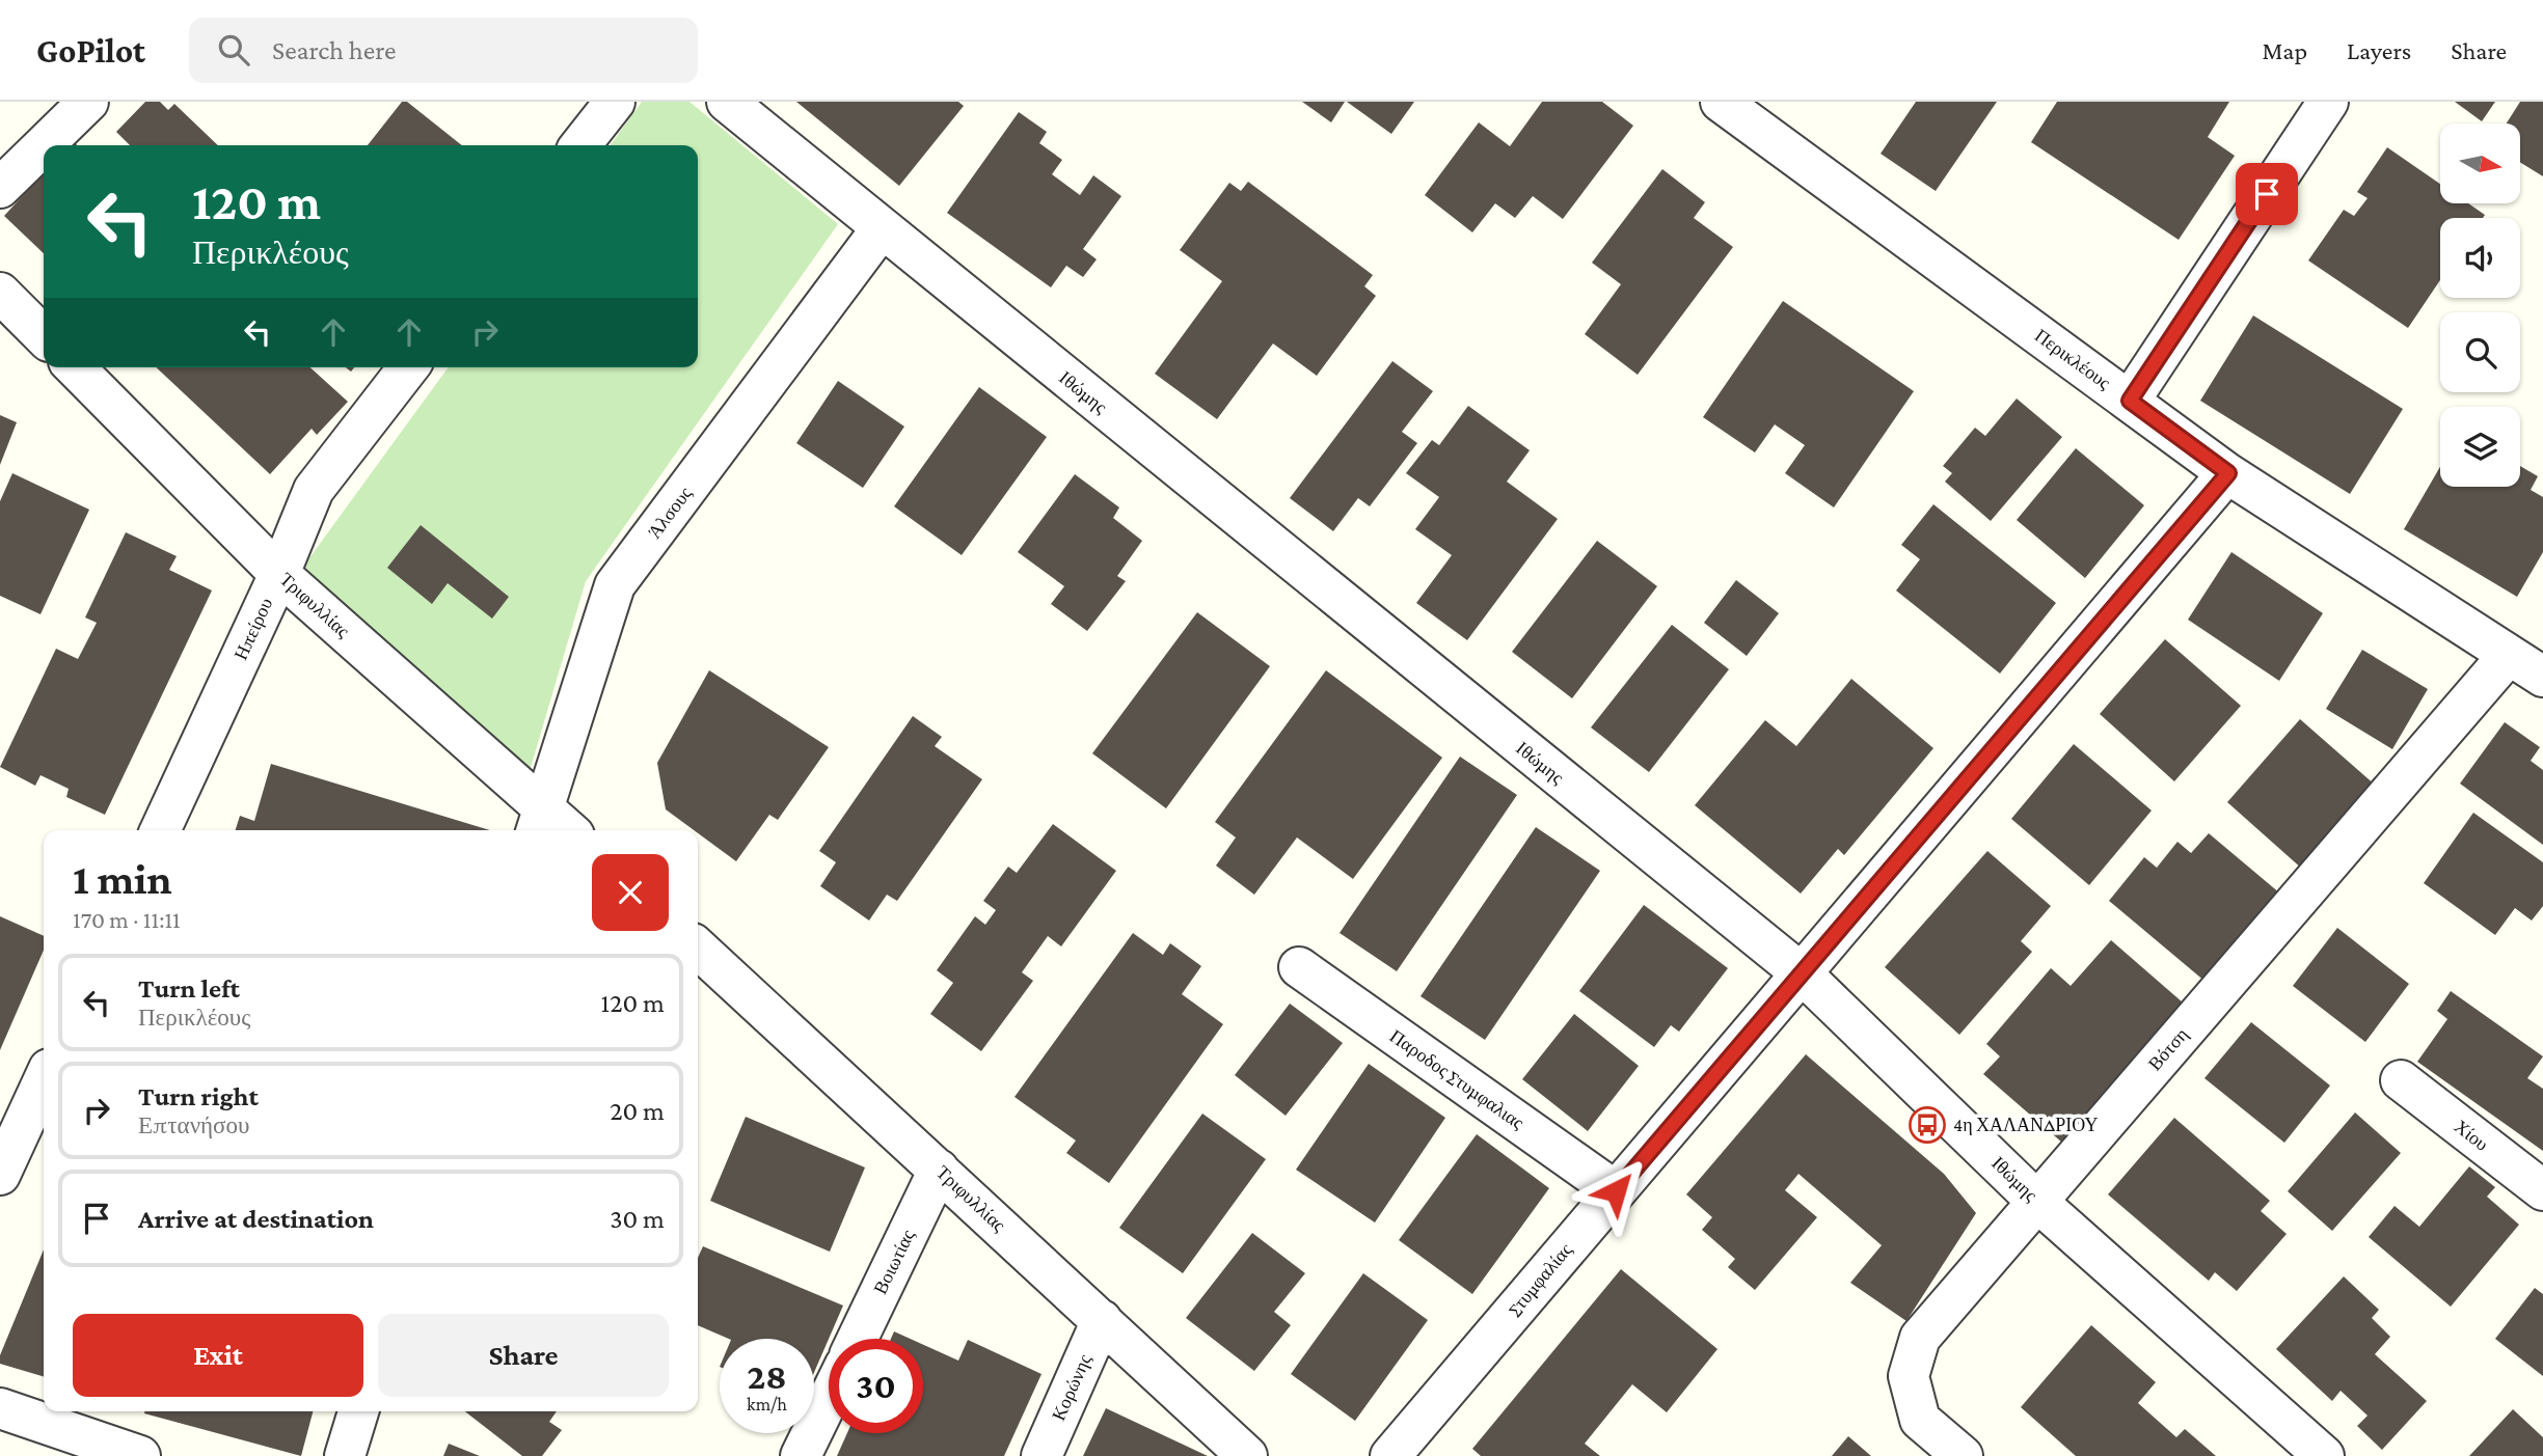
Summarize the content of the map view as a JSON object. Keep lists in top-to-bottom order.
{
  "streets": {
    "street": [
      "Περικλέους",
      "Ιθώμης",
      "Άλσους",
      "Τριφυλλίας",
      "Ηπείρου",
      "Βότση",
      "Παροδος Στυμφαλιας",
      "Χίου",
      "Βοιωτίας",
      "Στυμφαλίας",
      "Κορώνης"
    ]
  },
  "crossings": [
    ["Περικλέους", "Βότση"],
    ["Περικλέους", "Στυμφαλίας"],
    ["Ιθώμης", "Άλσους"],
    ["Ιθώμης", "Βότση"],
    ["Ιθώμης", "Στυμφαλίας"],
    ["Άλσους", "Τριφυλλίας"],
    ["Τριφυλλίας", "Ηπείρου"],
    ["Τριφυλλίας", "Βοιωτίας"],
    ["Τριφυλλίας", "Κορώνης"],
    ["Παροδος Στυμφαλιας", "Στυμφαλίας"]
  ],
  "places": {
    "bus stop": ["4η ΧΑΛΑΝΔΡΙΟΥ"]
  },
  "north": "right",
  "page": {
    "header": "GoPilot",
    "search": "Search here",
    "nav": ["Map", "Layers", "Share"],
    "turn": ["120 m", "Περικλέους"],
    "heading": ["1 min", "170 m · 11:11"],
    "list": [
      {
        "name": "Turn left",
        "note": "Περικλέους",
        "value": "120 m"
      },
      {
        "name": "Turn right",
        "note": "Επτανήσου",
        "value": "20 m"
      },
      {
        "name": "Arrive at destination",
        "value": "30 m"
      }
    ],
    "buttons": ["Exit", "Share"],
    "speed": "28 km/h",
    "limit": "30"
  }
}
